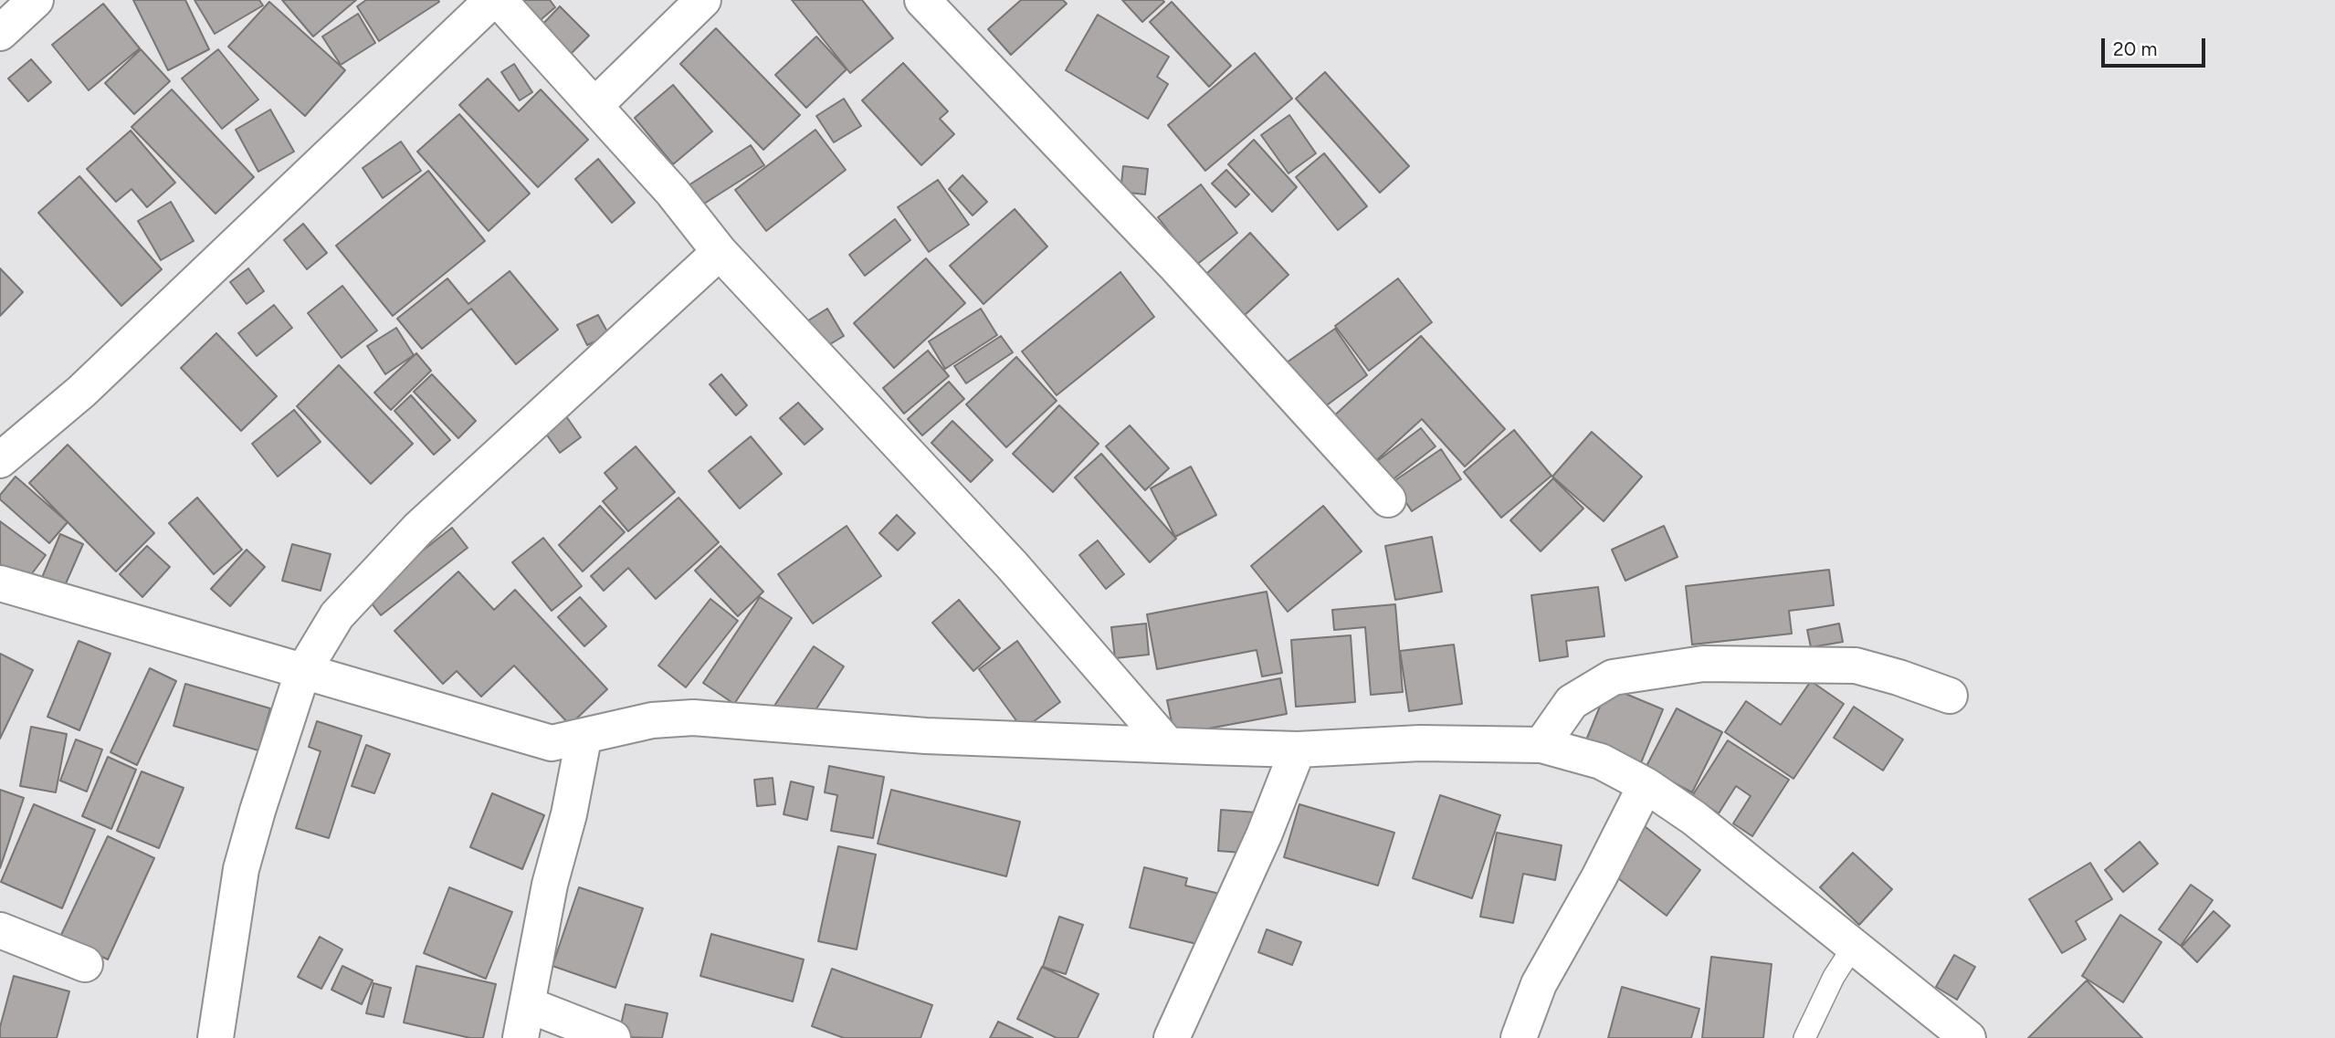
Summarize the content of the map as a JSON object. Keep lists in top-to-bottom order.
{
  "scale_bar": "20 m"
}
